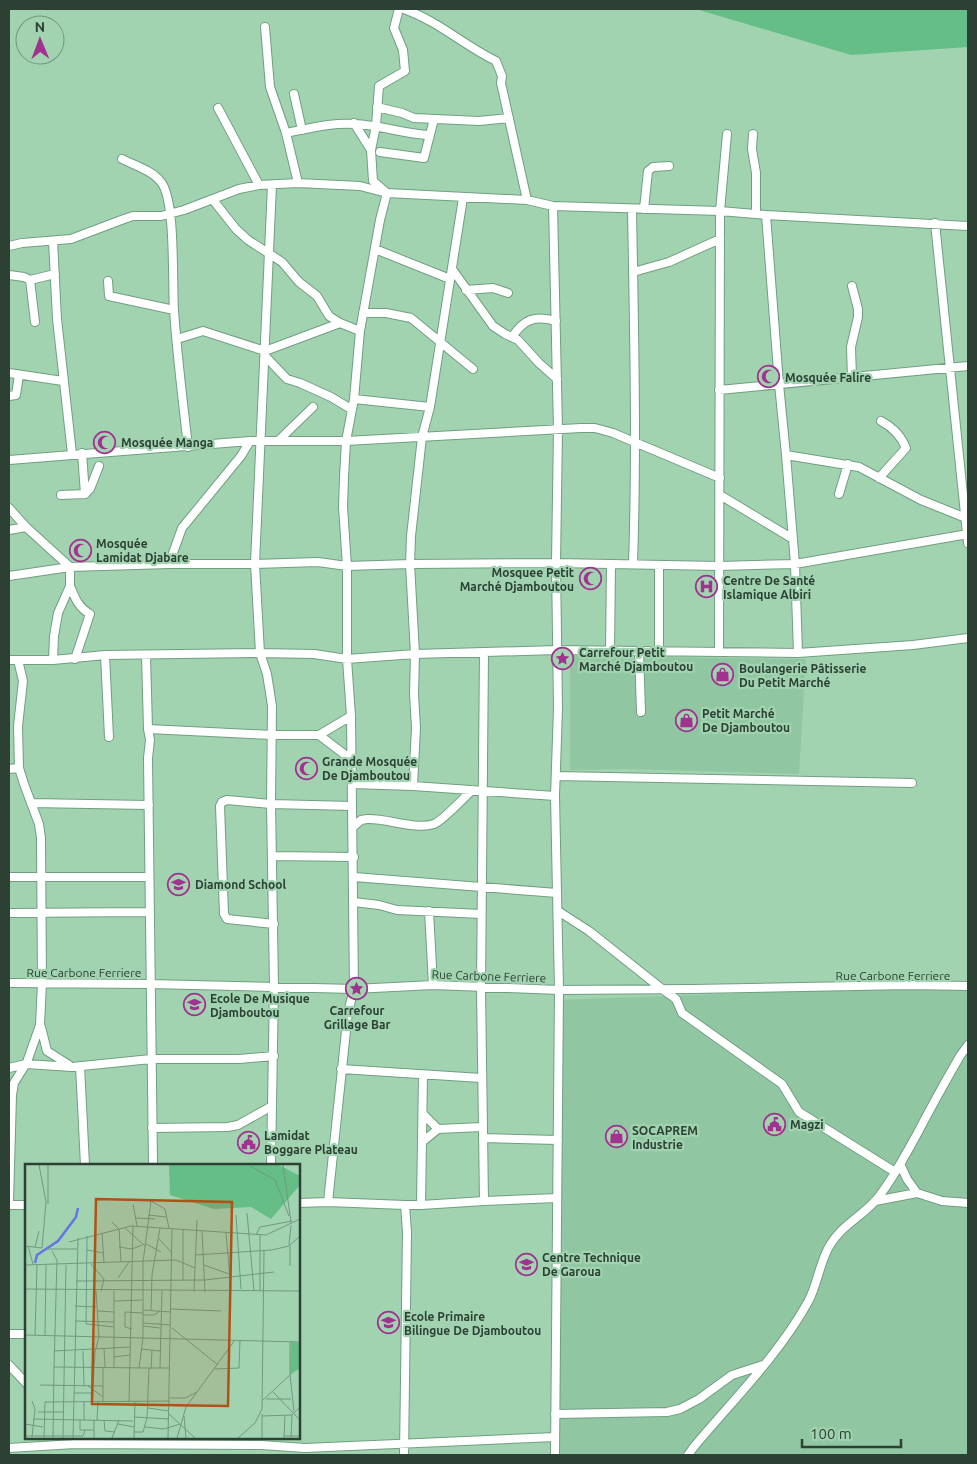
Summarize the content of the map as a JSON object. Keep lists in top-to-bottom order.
{
  "streets": {
    "street": ["Rue Carbone Ferriere"]
  },
  "places": {
    "mosque": [
      "Mosquée Falire",
      "Mosquée Manga",
      "Mosquée Lamidat Djabare",
      "Mosquee Petit Marché Djamboutou",
      "Grande Mosquée De Djamboutou"
    ],
    "hospital": ["Centre De Santé Islamique Albiri"],
    "place": ["Carrefour Petit Marché Djamboutou", "Carrefour Grillage Bar"],
    "shop": ["Boulangerie Pâtisserie Du Petit Marché", "Petit Marché De Djamboutou", "SOCAPREM Industrie"],
    "school or university": [
      "Diamond School",
      "Ecole De Musique Djamboutou",
      "Centre Technique De Garoua",
      "Ecole Primaire Bilingue De Djamboutou"
    ],
    "public building": ["Magzi", "Lamidat Boggare Plateau"]
  },
  "scale_bar": "100 m",
  "north": "top"
}
